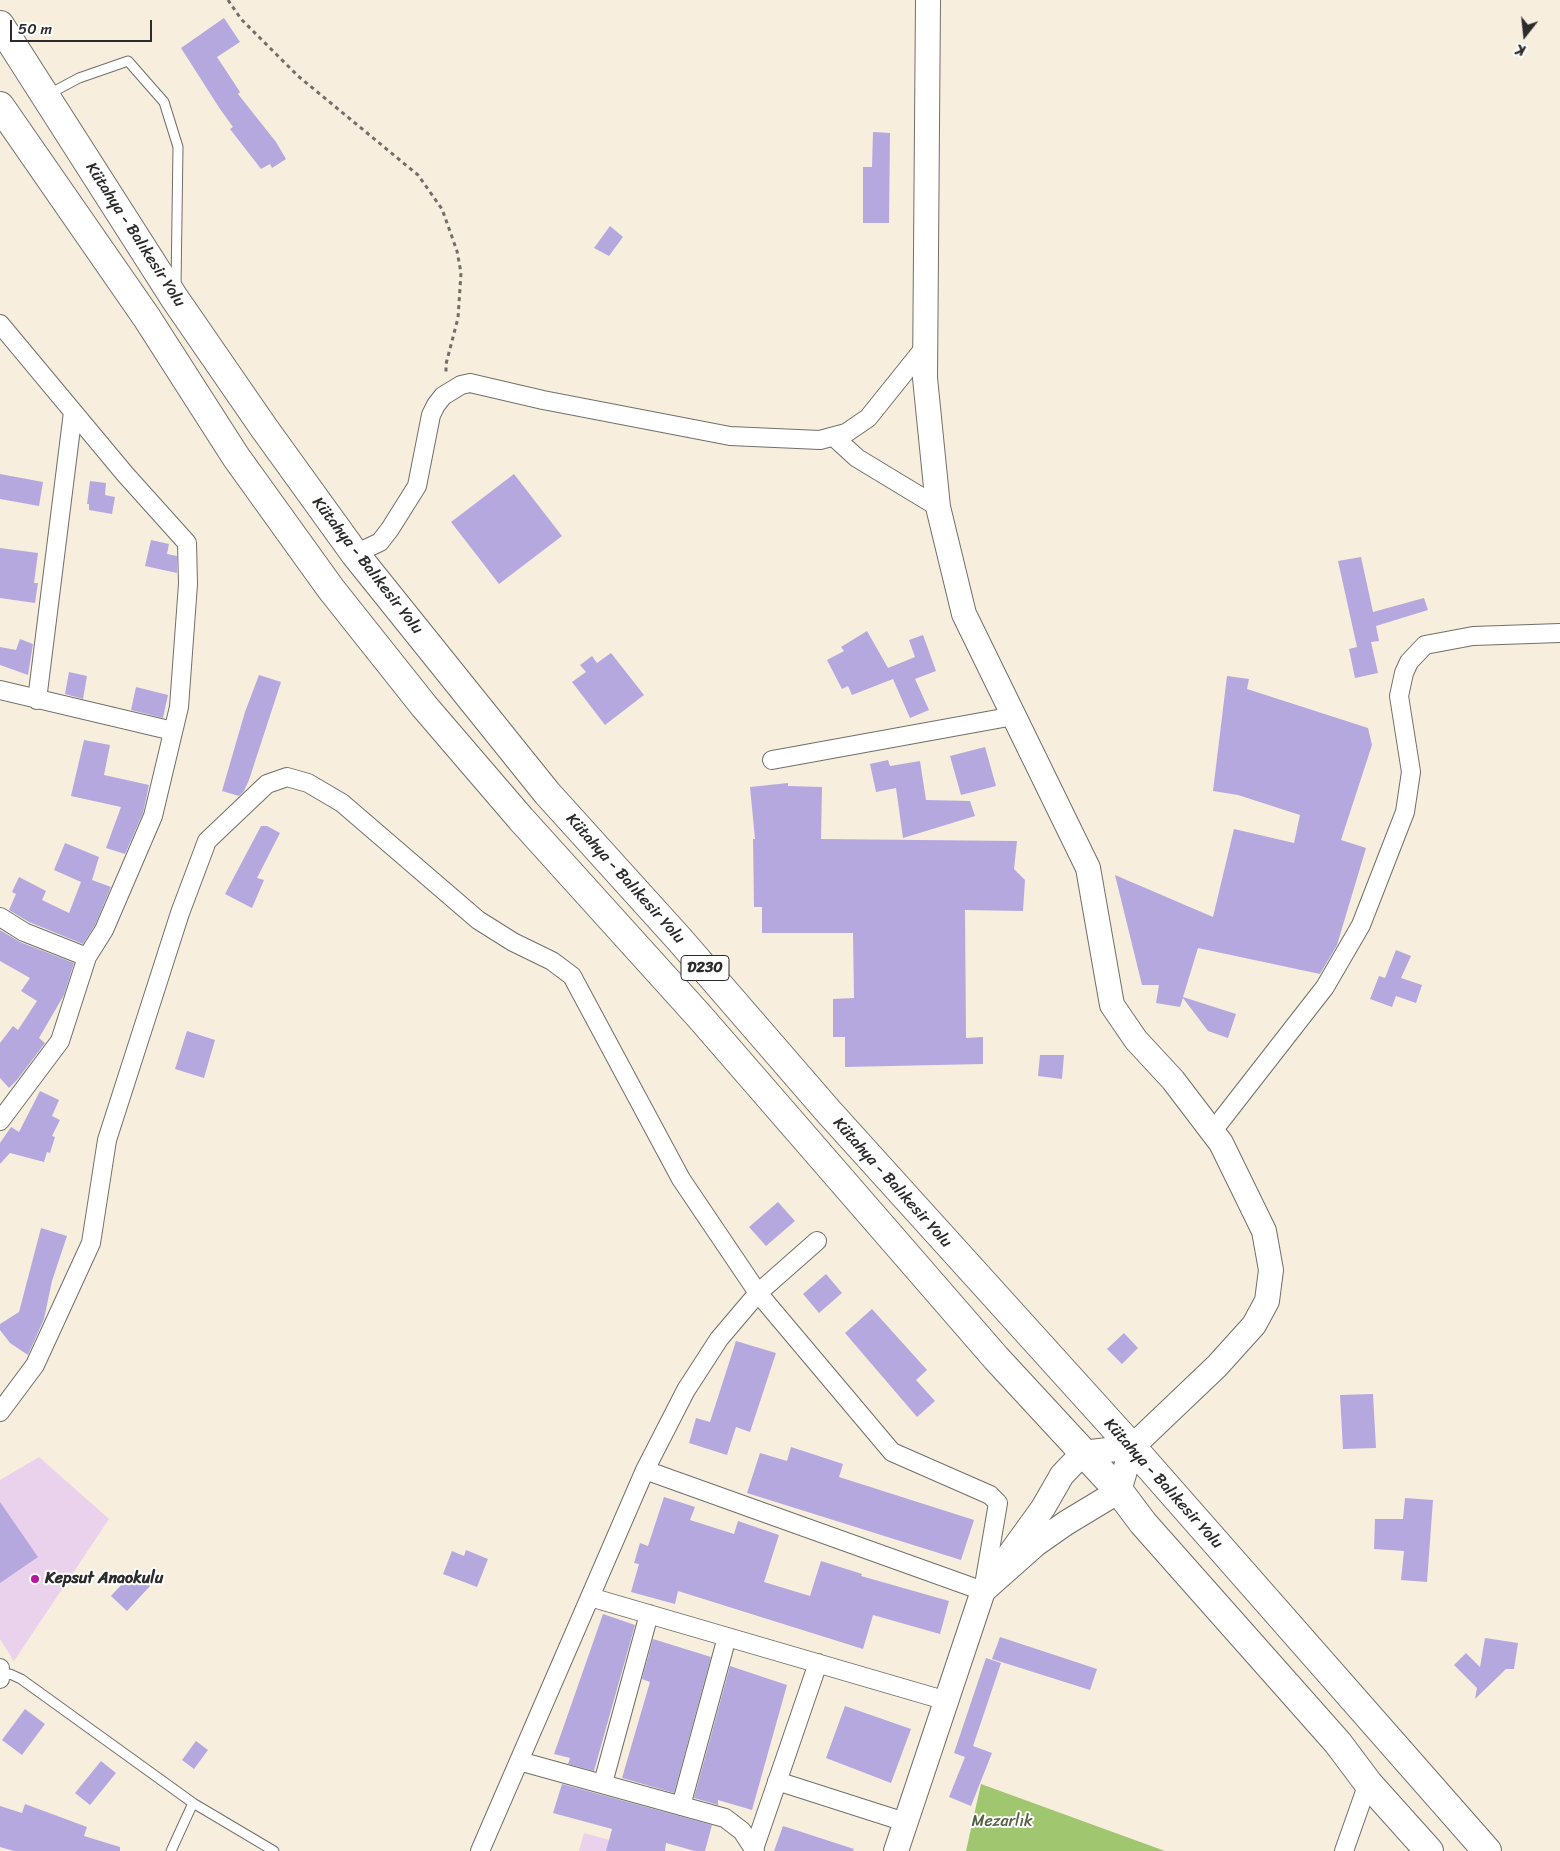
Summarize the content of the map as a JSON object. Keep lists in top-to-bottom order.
{
  "streets": {
    "highway": ["Kütahya - Balıkesir Yolu", "D230"]
  },
  "parks": ["Mezarlık"],
  "places": ["Kepsut Anaokulu"],
  "scale_bar": "50 m",
  "north": "bottom"
}
